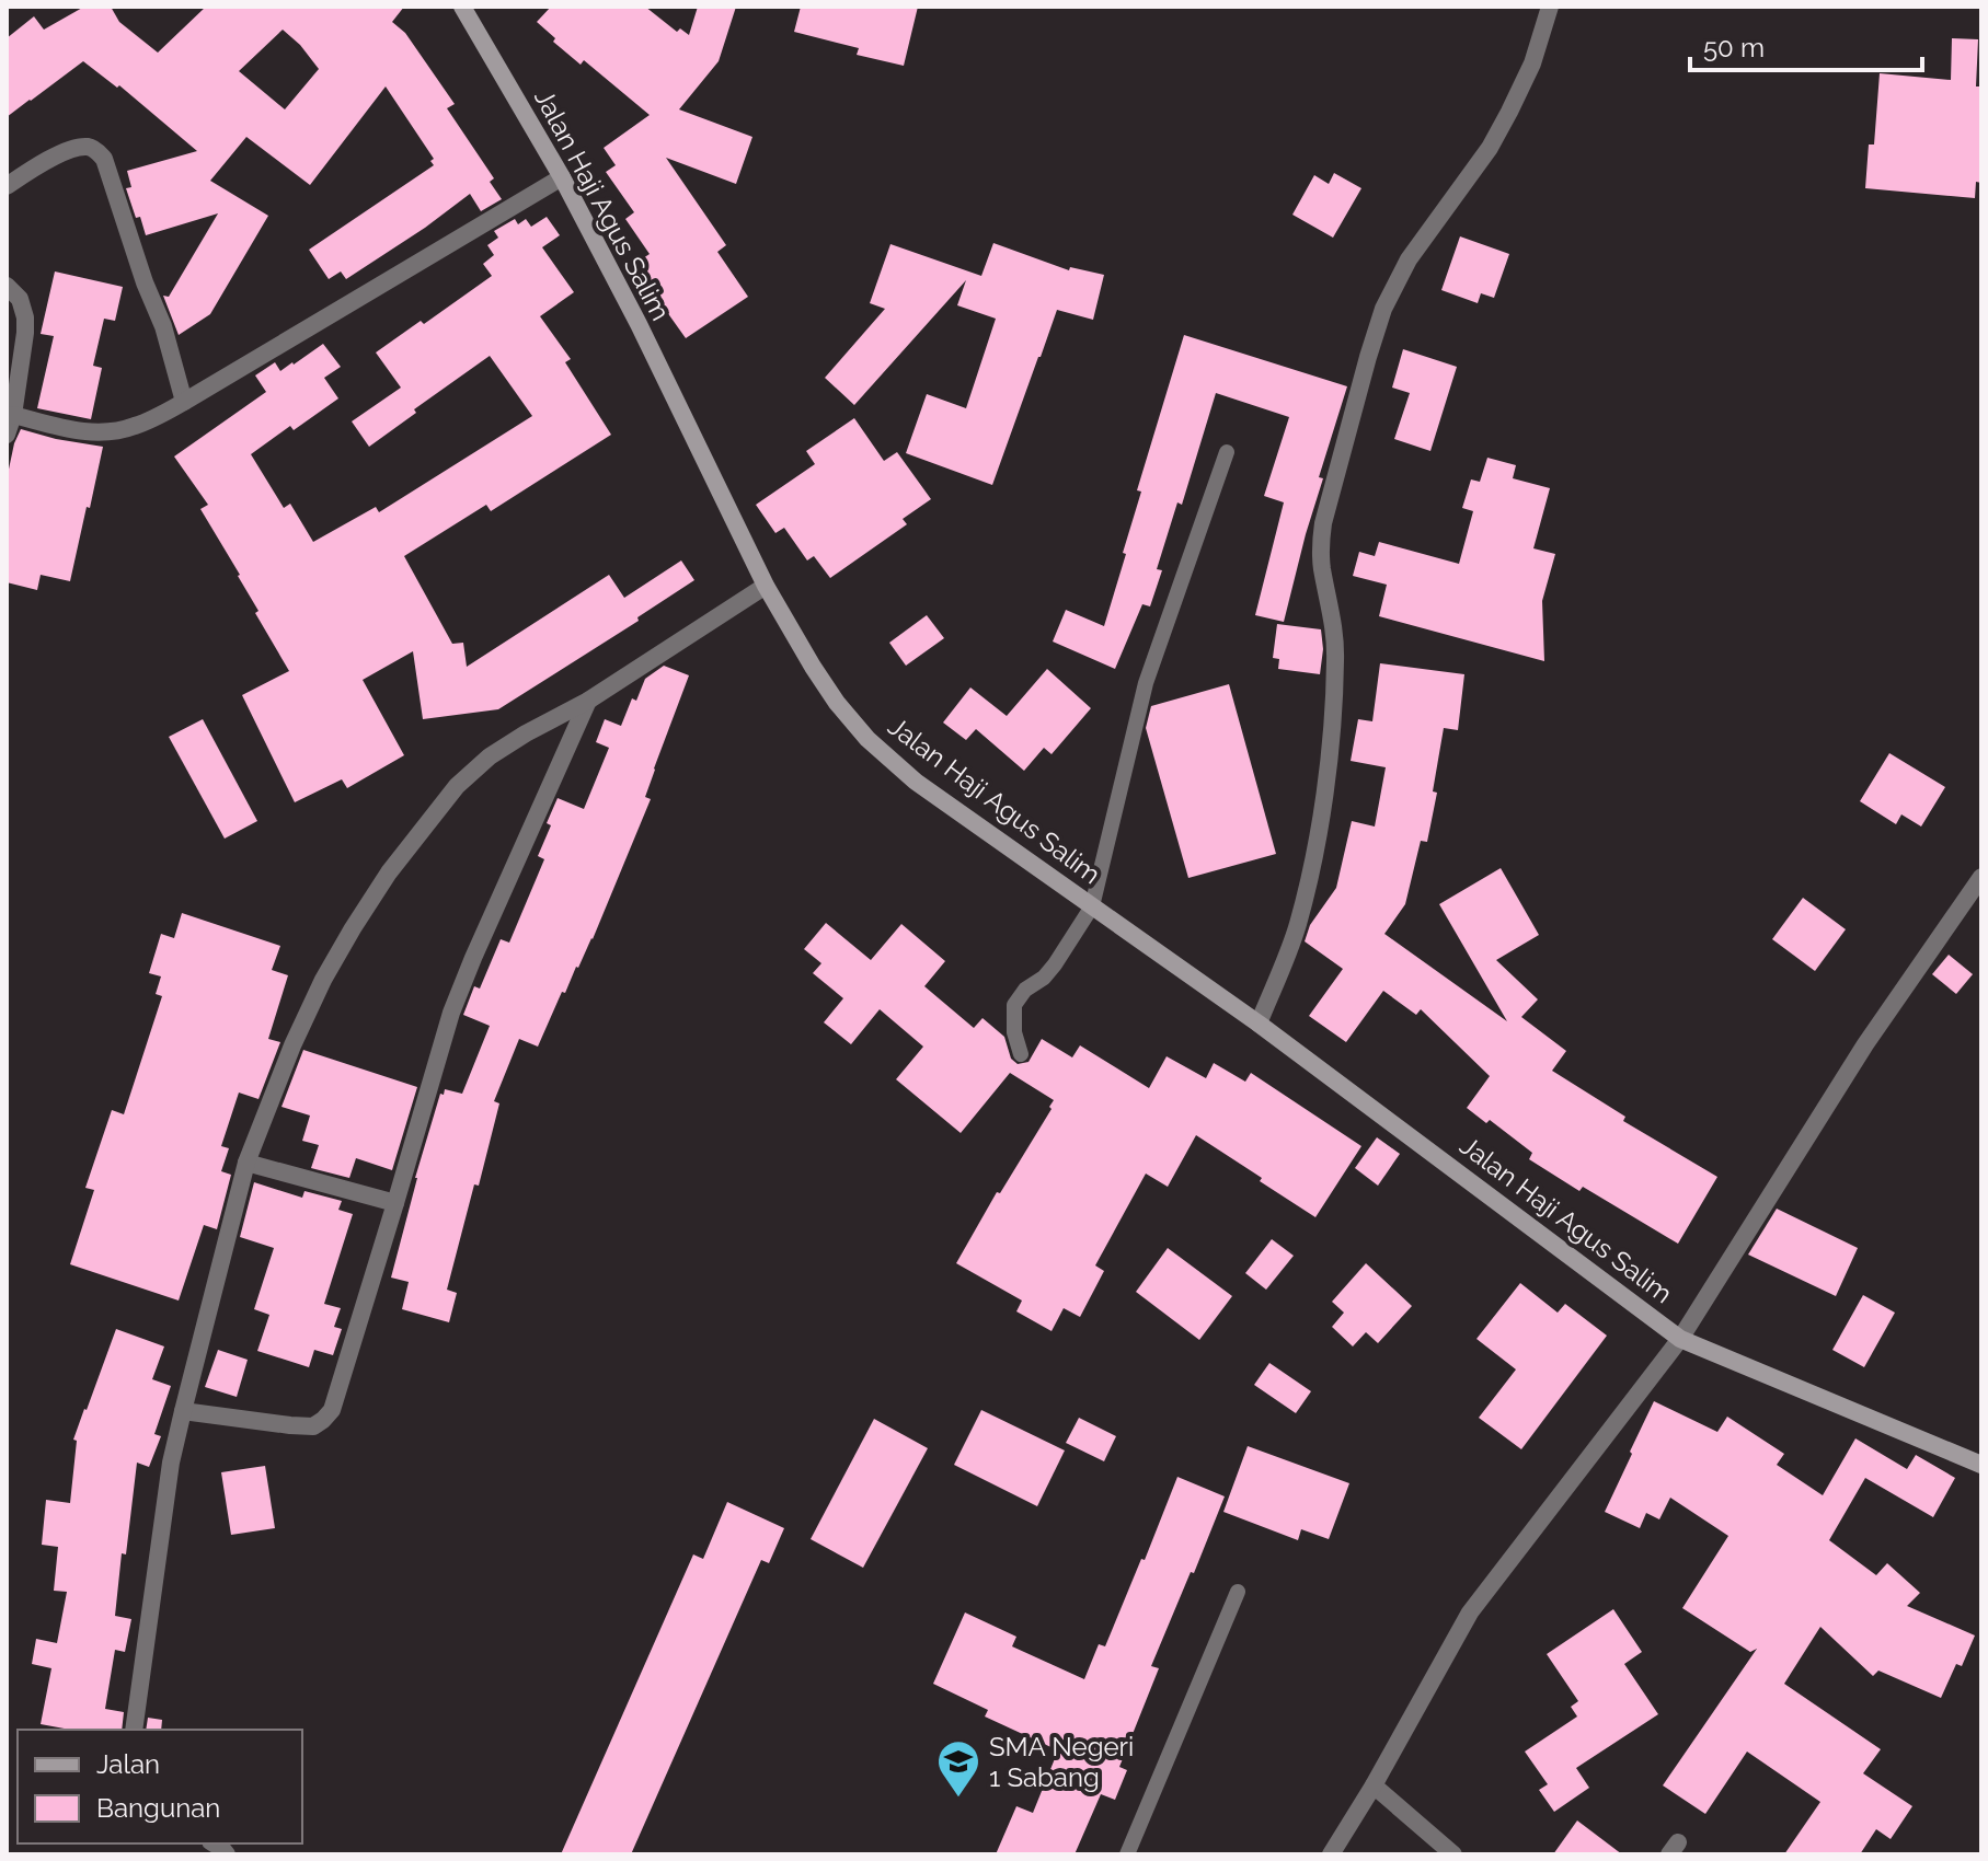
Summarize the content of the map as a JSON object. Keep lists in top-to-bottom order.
{
  "streets": {
    "main road": ["Jalan Haji Agus Salim"]
  },
  "places": {
    "school or university": ["SMA Negeri 1 Sabang"]
  },
  "legend": ["Jalan", "Bangunan"],
  "scale_bar": "50 m"
}
